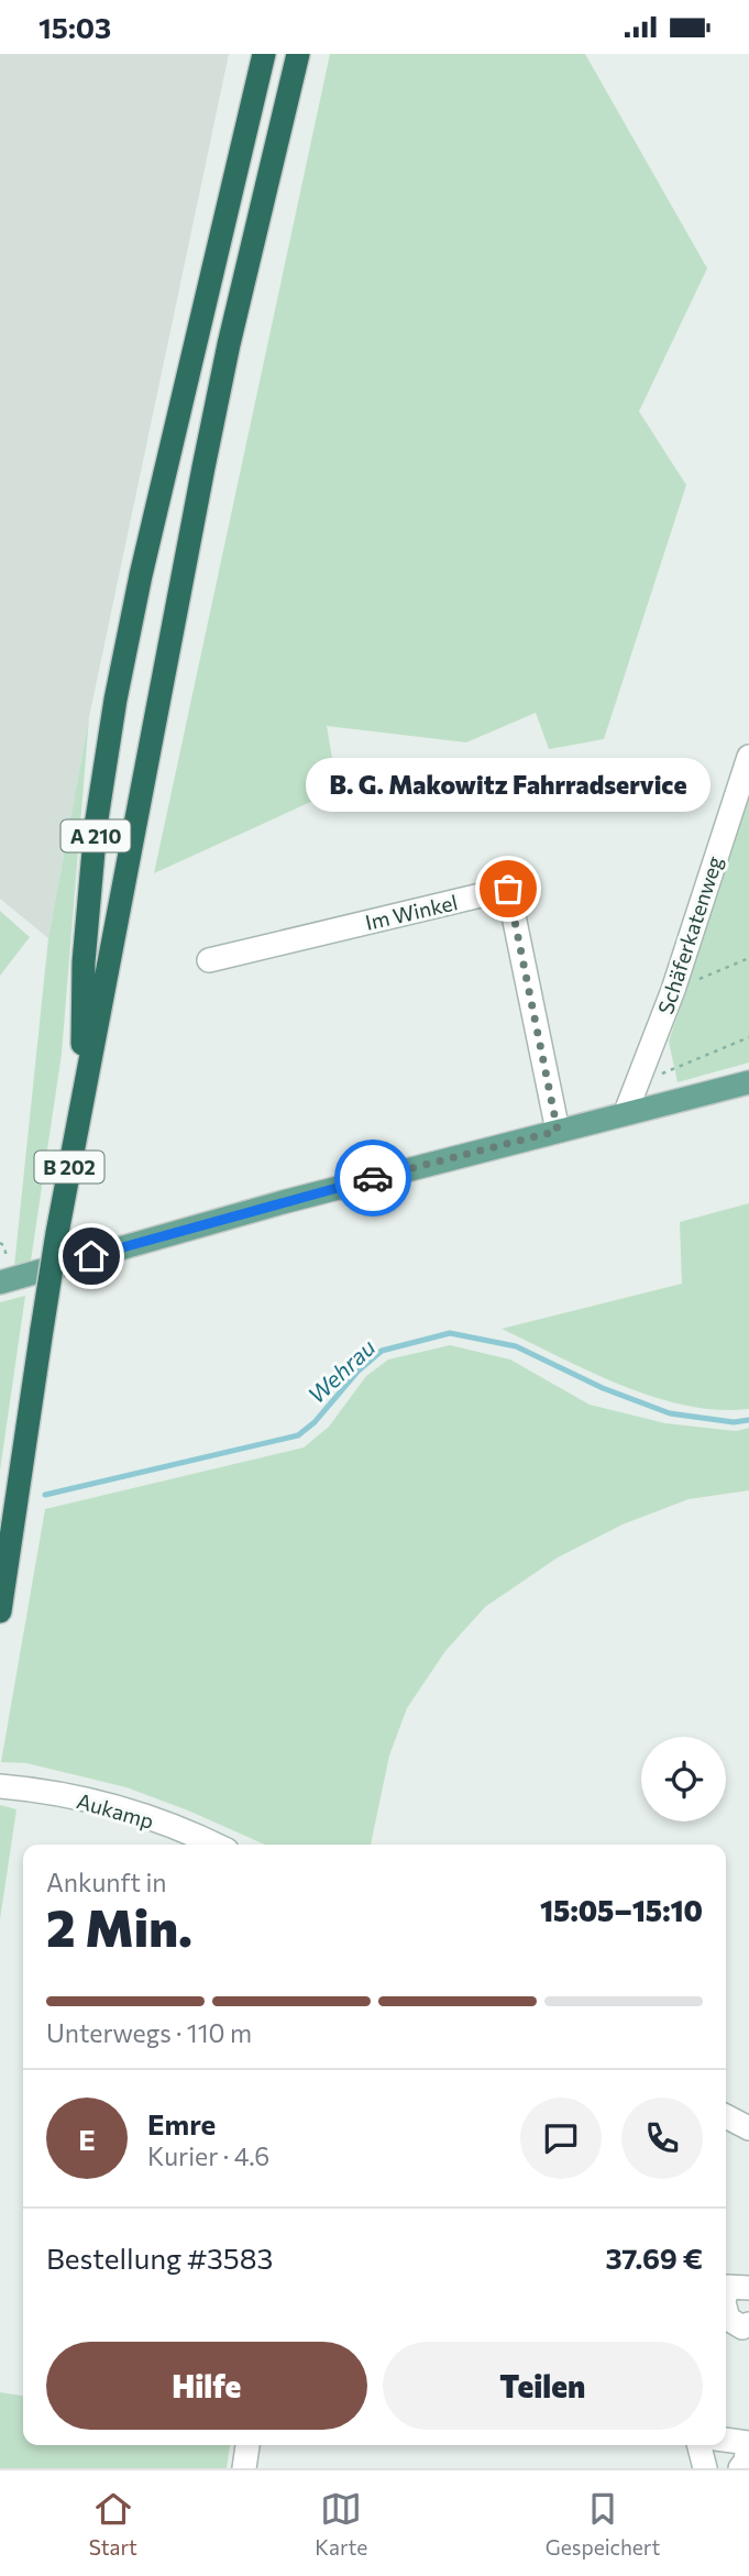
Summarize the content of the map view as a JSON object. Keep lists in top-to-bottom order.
{
  "streets": {
    "highway": ["A 210", "B 202"],
    "street": ["Im Winkel", "Schäferkatenweg", "Aukamp"]
  },
  "crossings": [
    ["A 210", "B 202"]
  ],
  "water": ["Wehrau"],
  "places": ["B. G. Makowitz Fahrradservice"],
  "page": {
    "status": "15:03",
    "bubble": "B. G. Makowitz Fahrradservice",
    "heading": ["2 Min.", "Ankunft in", "15:05–15:10"],
    "panel": [
      "Emre",
      "Kurier · 4.6",
      "Bestellung #3583",
      "37.69 €"
    ],
    "bar": "Unterwegs · 110 m",
    "round": "E",
    "buttons": ["Hilfe", "Teilen"],
    "tabs": ["Start", "Karte", "Gespeichert"]
  }
}
